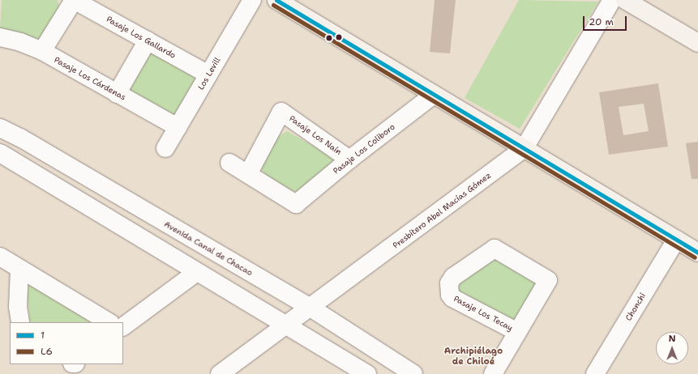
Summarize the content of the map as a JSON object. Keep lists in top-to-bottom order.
{
  "streets": {
    "street": [
      "Pasaje Los Gallardo",
      "Los Levill",
      "Pasaje Los Cárdenas",
      "Pasaje Los Naín",
      "Pasaje Los Coliboro",
      "Presbítero Abel Macías Gómez",
      "Avenida Canal de Chacao",
      "Chonchi",
      "Pasaje Los Tecay"
    ]
  },
  "crossings": [
    ["Pasaje Los Gallardo", "Los Levill"],
    ["Los Levill", "Pasaje Los Cárdenas"],
    ["Pasaje Los Naín", "Pasaje Los Coliboro"],
    ["Presbítero Abel Macías Gómez", "Avenida Canal de Chacao"]
  ],
  "districts": ["Archipiélago de Chiloé"],
  "lines": ["transit line 1", "transit line L6"],
  "legend": ["1", "L6"],
  "scale_bar": "20 m",
  "north": "top"
}
